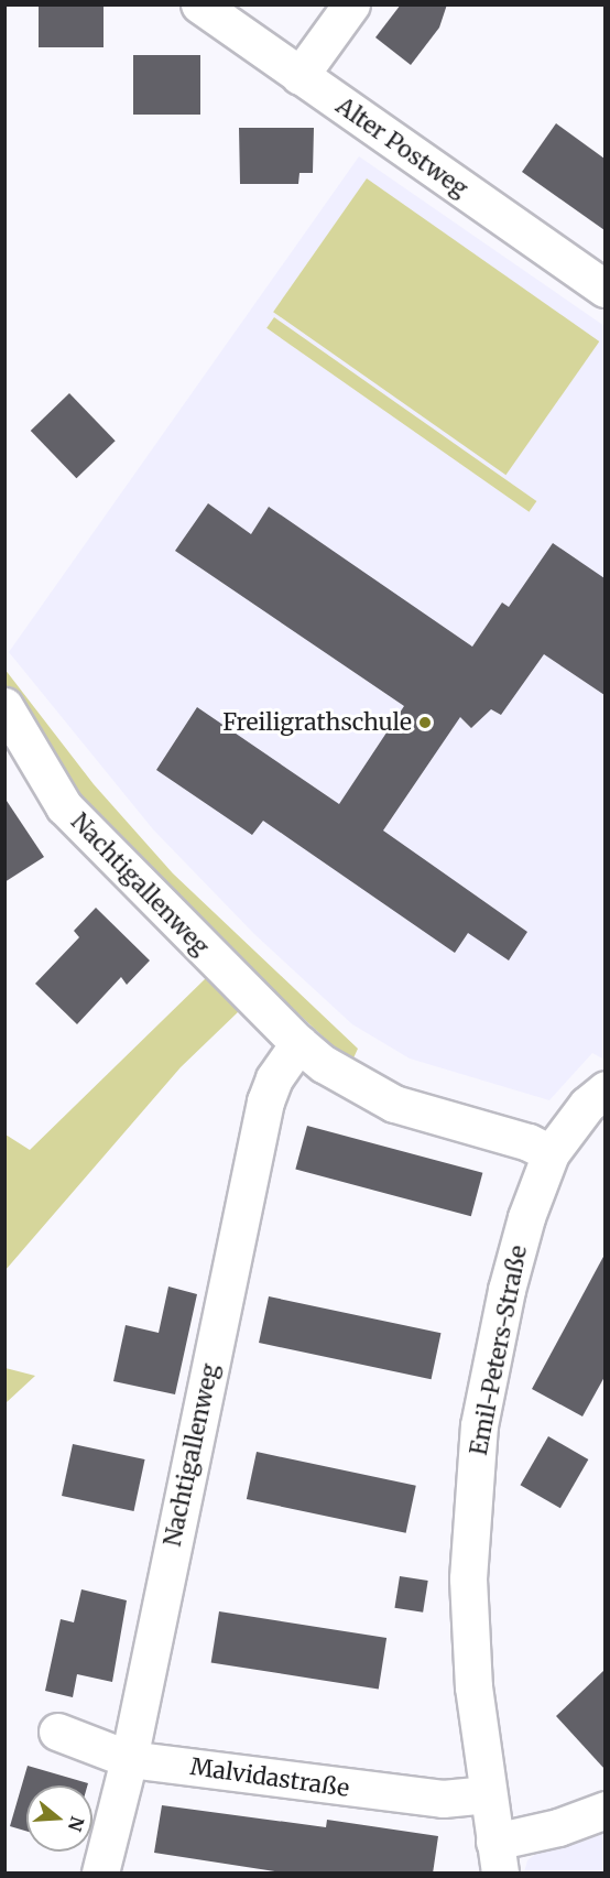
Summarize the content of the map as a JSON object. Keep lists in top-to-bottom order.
{
  "streets": {
    "street": [
      "Alter Postweg",
      "Nachtigallenweg",
      "Emil-Peters-Straße",
      "Malvidastraße"
    ]
  },
  "crossings": [
    ["Nachtigallenweg", "Emil-Peters-Straße"],
    ["Nachtigallenweg", "Malvidastraße"],
    ["Emil-Peters-Straße", "Malvidastraße"]
  ],
  "places": ["Freiligrathschule"],
  "north": "right"
}
